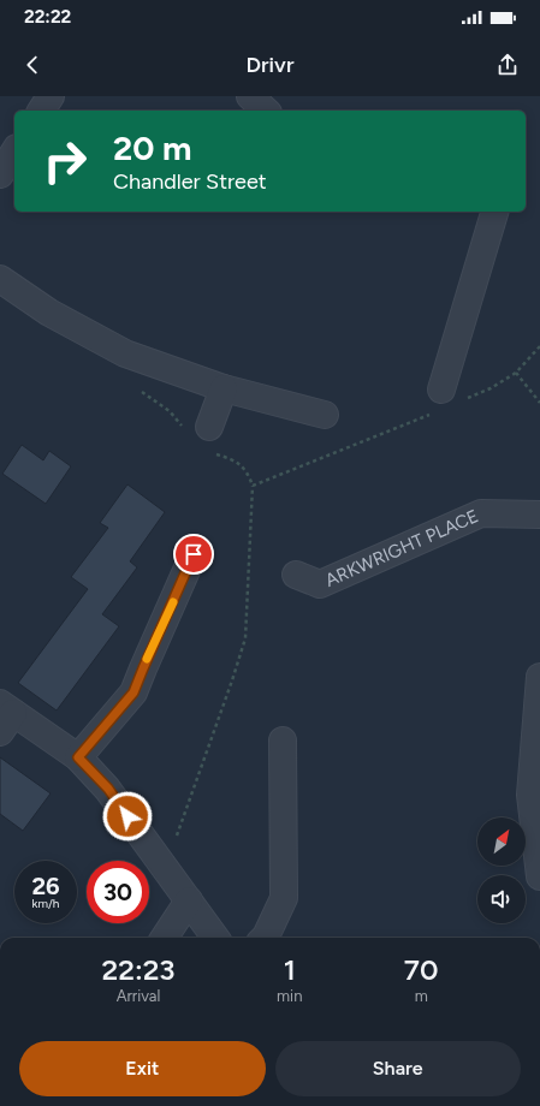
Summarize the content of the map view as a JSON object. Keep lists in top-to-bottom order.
{
  "streets": {
    "street": ["ARKWRIGHT PLACE"]
  },
  "north": "top right",
  "page": {
    "status": "22:22",
    "header": "Drivr",
    "turn": ["20 m", "Chandler Street"],
    "speed": "26 km/h",
    "limit": "30",
    "eta": [
      "22:23",
      "Arrival",
      "1",
      "min",
      "70",
      "m"
    ],
    "buttons": ["Exit", "Share"]
  }
}
